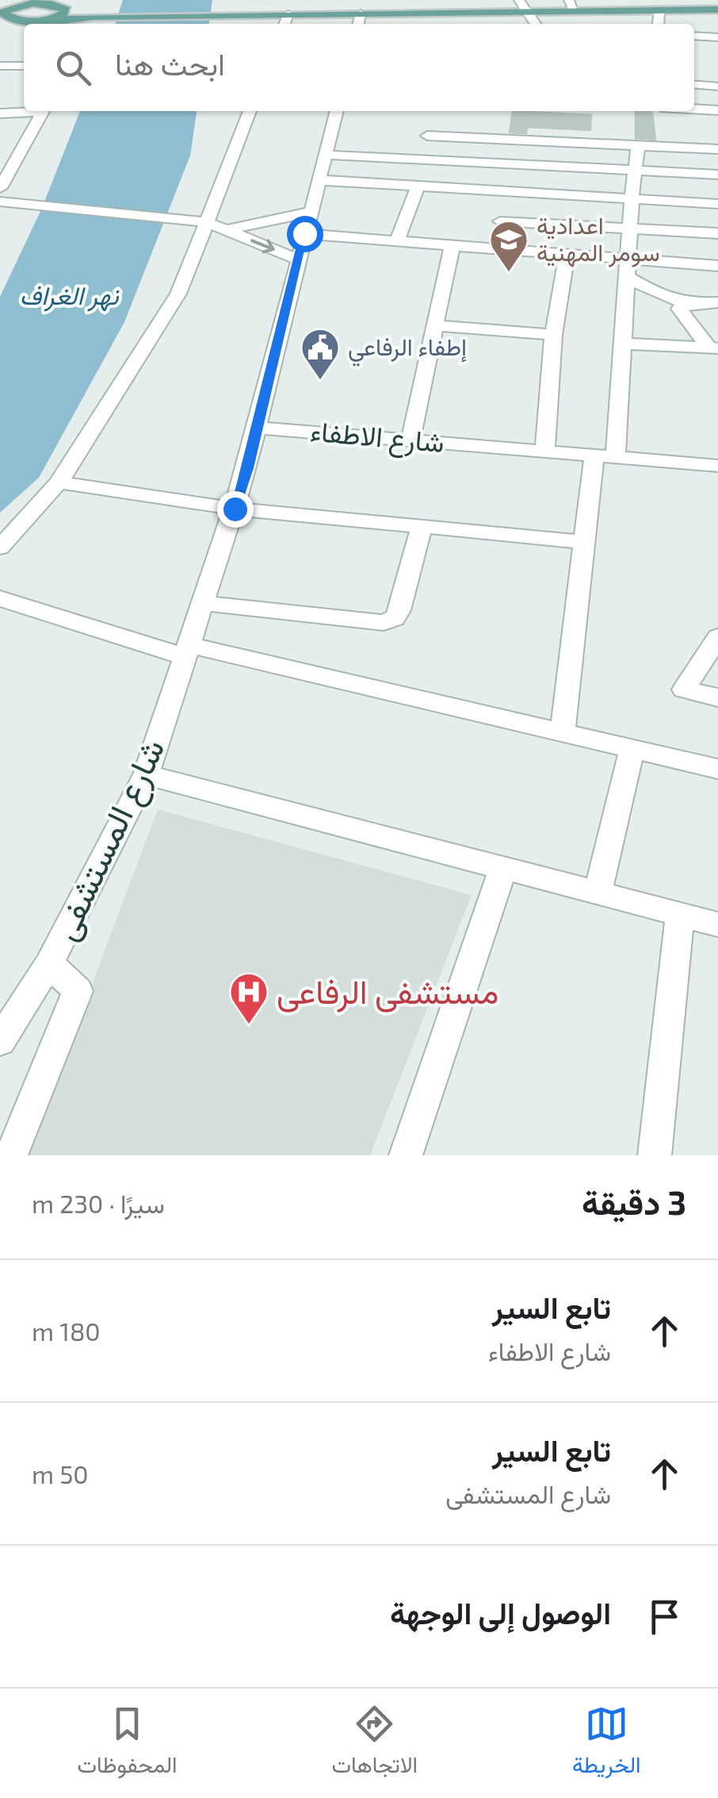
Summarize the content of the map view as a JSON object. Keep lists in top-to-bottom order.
{
  "streets": {
    "street": ["شارع الاطفاء", "شارع المستشفى"]
  },
  "crossings": [
    ["شارع الاطفاء", "شارع المستشفى"]
  ],
  "water": ["نهر الغراف"],
  "places": {
    "school or university": ["اعدادية سومر المهنية"],
    "public building": ["إطفاء الرفاعي"],
    "hospital": ["مستشفی الرفاعی"]
  },
  "page": {
    "search": "ابحث هنا",
    "heading": ["3 دقيقة", "سيرًا · 230 m"],
    "list": [
      ["تابع السير", "شارع الاطفاء", "180 m"],
      ["تابع السير", "شارع المستشفى", "50 m"],
      "الوصول إلى الوجهة"
    ],
    "nav": ["الخريطة", "الاتجاهات", "المحفوظات"]
  }
}
